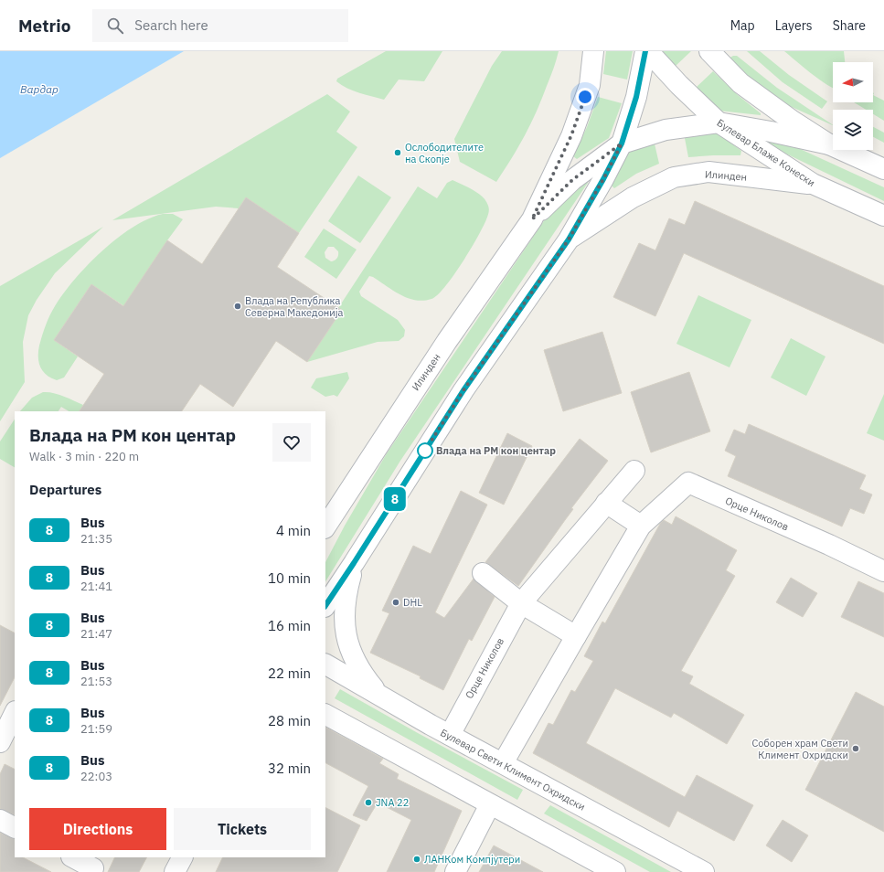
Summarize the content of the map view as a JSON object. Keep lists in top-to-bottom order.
{
  "streets": {
    "street": [
      "Булевар Блаже Конески",
      "Илинден",
      "Орце Николов",
      "Булевар Свети Климент Охридски"
    ]
  },
  "crossings": [
    ["Булевар Блаже Конески", "Илинден"],
    ["Орце Николов", "Булевар Свети Климент Охридски"]
  ],
  "water": ["Вардар"],
  "places": [
    "Ослободителите на Скопје",
    "Влада на Република Северна Македонија",
    "Влада на РМ кон центар",
    "DHL",
    "Соборен храм Свети Климент Охридски",
    "JNA 22",
    "ЛАНКом Компјутери"
  ],
  "lines": ["bus line 8"],
  "north": "left",
  "page": {
    "header": "Metrio",
    "search": "Search here",
    "nav": ["Map", "Layers", "Share"],
    "on_map": "8",
    "heading": [
      ["Влада на РМ кон центар", "Walk · 3 min · 220 m"],
      "Departures"
    ],
    "list": [
      {
        "mark": "8",
        "name": "Bus",
        "note": "21:35",
        "value": "4 min"
      },
      {
        "mark": "8",
        "name": "Bus",
        "note": "21:41",
        "value": "10 min"
      },
      {
        "mark": "8",
        "name": "Bus",
        "note": "21:47",
        "value": "16 min"
      },
      {
        "mark": "8",
        "name": "Bus",
        "note": "21:53",
        "value": "22 min"
      },
      {
        "mark": "8",
        "name": "Bus",
        "note": "21:59",
        "value": "28 min"
      },
      {
        "mark": "8",
        "name": "Bus",
        "note": "22:03",
        "value": "32 min"
      }
    ],
    "buttons": ["Directions", "Tickets"]
  }
}
